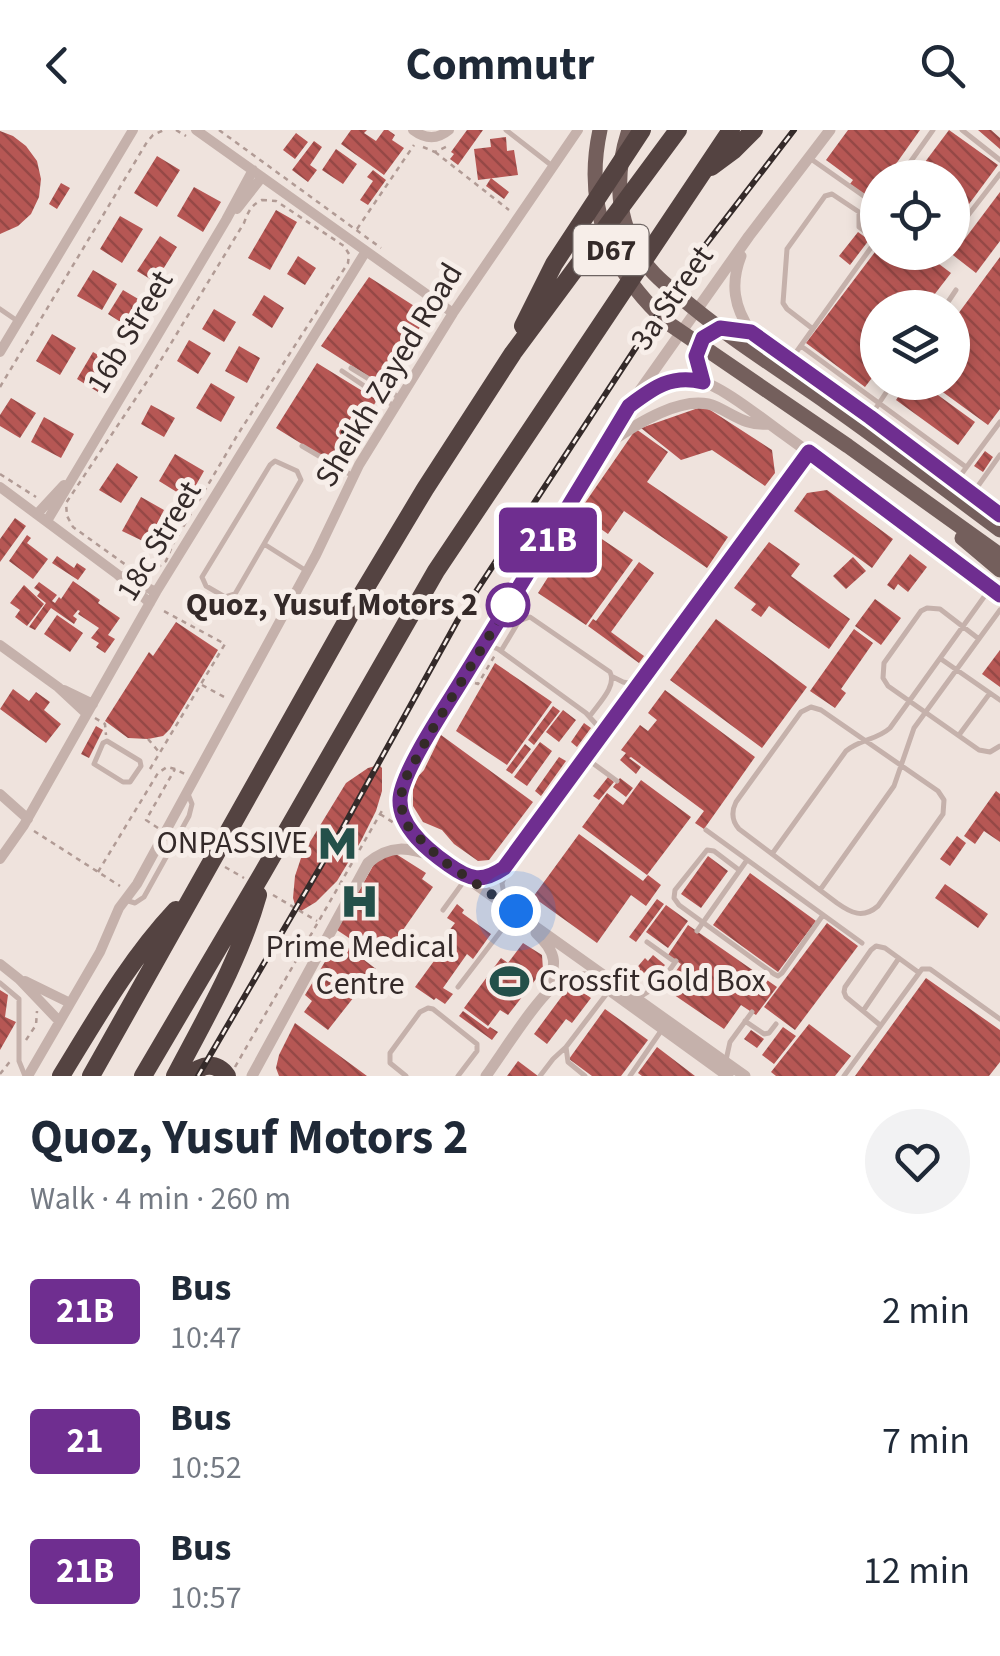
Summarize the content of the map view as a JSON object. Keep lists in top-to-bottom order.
{
  "streets": {
    "main road": ["D67"],
    "street": [
      "3a Street",
      "16b Street",
      "Sheikh Zayed Road",
      "18c Street"
    ]
  },
  "places": {
    "other": ["Quoz, Yusuf Motors 2"],
    "metro station": ["ONPASSIVE"],
    "hospital": ["Prime Medical Centre"],
    "sports": ["Crossfit Gold Box"]
  },
  "lines": ["bus line 21B"],
  "page": {
    "header": "Commutr",
    "on_map": "21B",
    "heading": ["Quoz, Yusuf Motors 2", "Walk · 4 min · 260 m"],
    "list": [
      {
        "mark": "21B",
        "name": "Bus",
        "note": "10:47",
        "value": "2 min"
      },
      {
        "mark": "21",
        "name": "Bus",
        "note": "10:52",
        "value": "7 min"
      },
      {
        "mark": "21B",
        "name": "Bus",
        "note": "10:57",
        "value": "12 min"
      }
    ]
  }
}
